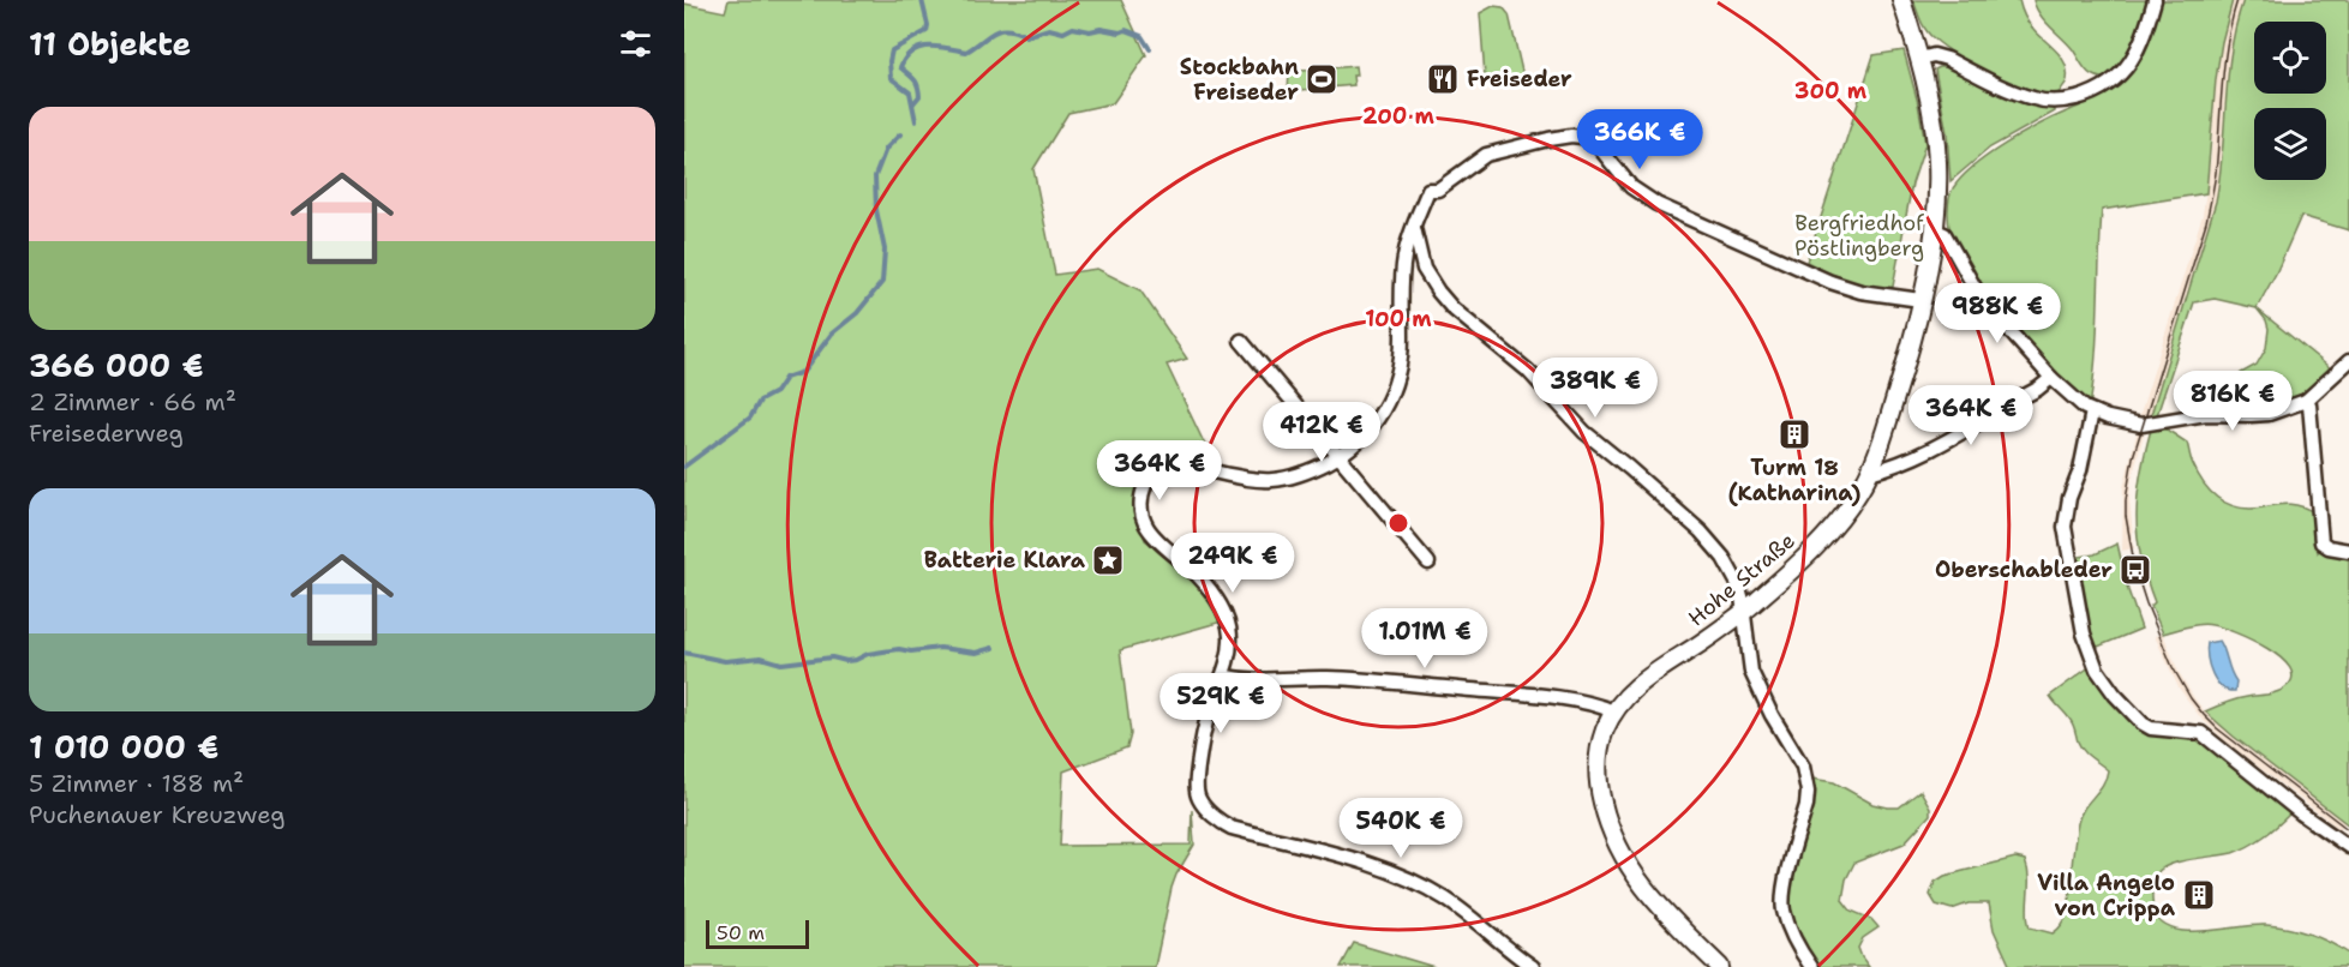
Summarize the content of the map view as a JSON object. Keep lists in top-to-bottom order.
{
  "streets": {
    "main road": ["Hohe Straße"]
  },
  "parks": ["Bergfriedhof Pöstlingberg"],
  "places": {
    "sports": ["Stockbahn Freiseder"],
    "restaurant": ["Freiseder"],
    "building": ["Turm 18 (Katharina)", "Villa Angelo von Crippa"],
    "place": ["Batterie Klara"],
    "bus stop": ["Oberschableder"]
  },
  "scale_bar": "50 m",
  "page": {
    "heading": "11 Objekte",
    "list": [
      {
        "name": "366 000 €",
        "note": "2 Zimmer · 66 m² · Freisederweg"
      },
      {
        "name": "1 010 000 €",
        "note": "5 Zimmer · 188 m² · Puchenauer Kreuzweg"
      }
    ],
    "price": [
      "366K €",
      "988K €",
      "389K €",
      "816K €",
      "364K €",
      "412K €",
      "364K €",
      "249K €",
      "1.01M €",
      "529K €",
      "540K €"
    ],
    "scale": "50 m"
  },
  "rings": ["300 m", "200 m", "100 m"]
}
